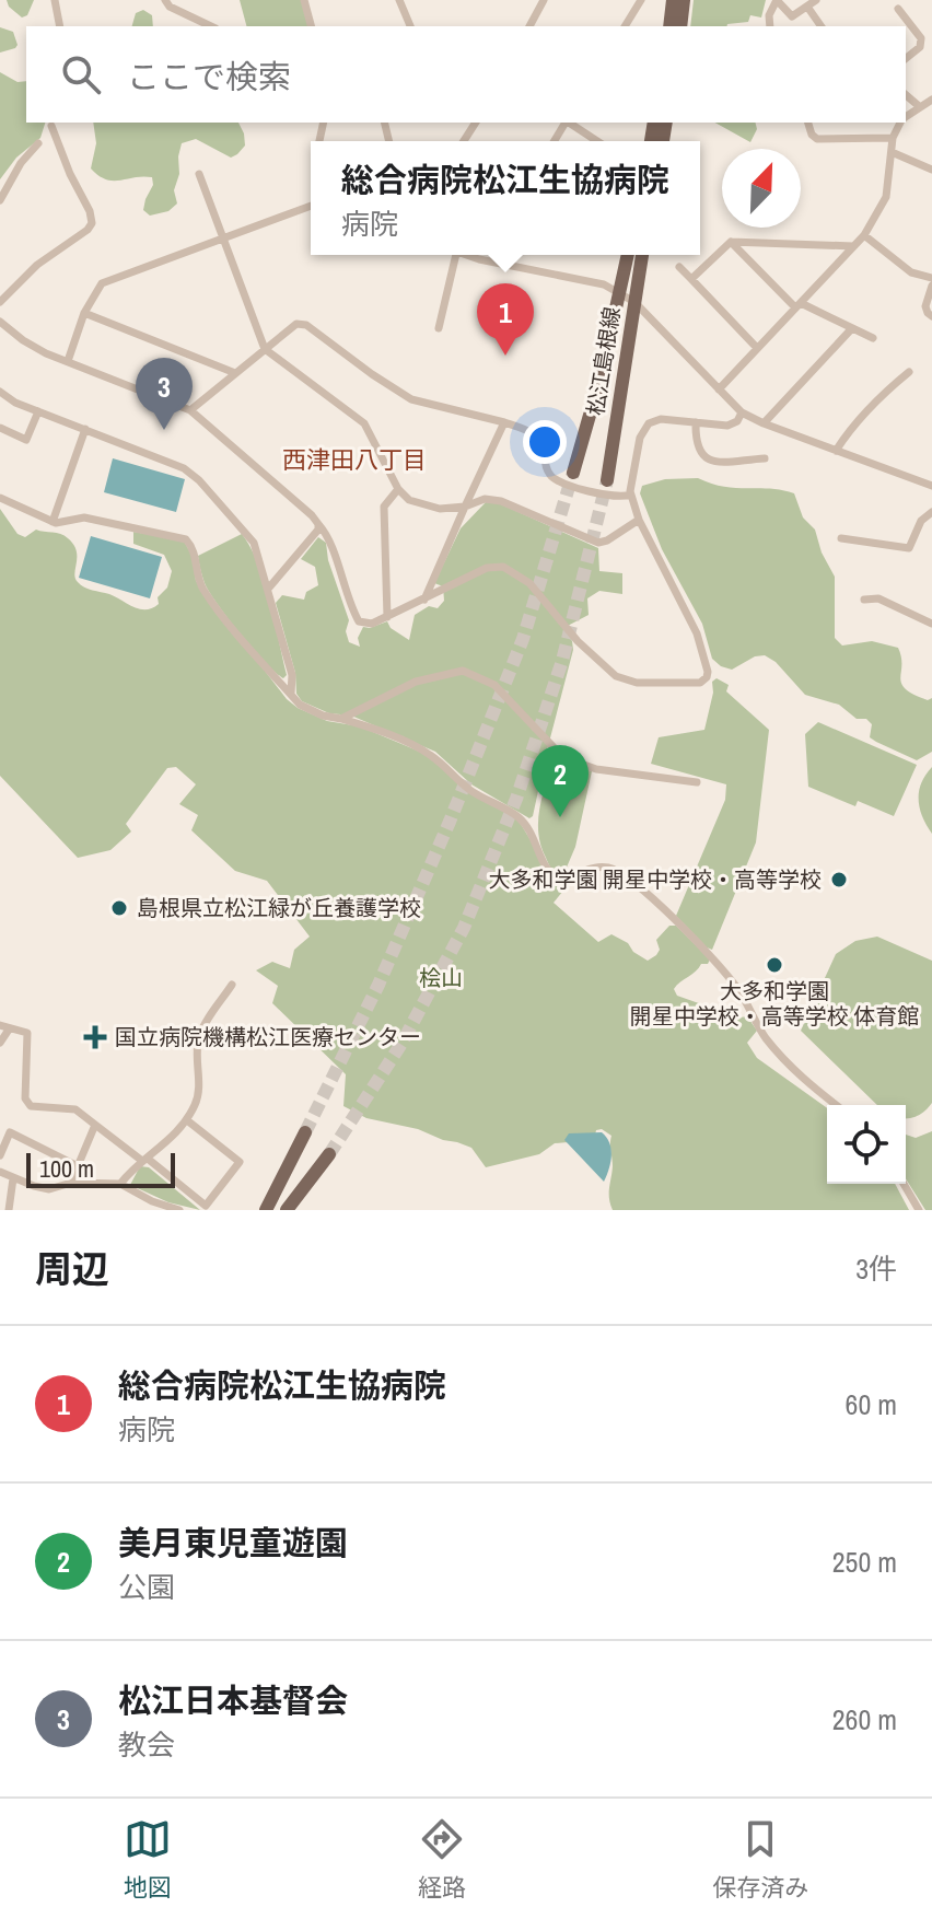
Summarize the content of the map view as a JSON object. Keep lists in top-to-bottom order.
{
  "streets": {
    "main road": ["松江島根線"]
  },
  "districts": ["西津田八丁目"],
  "parks": ["桧山"],
  "places": {
    "other": ["大多和学園 開星中学校・高等学校", "島根県立松江緑が丘養護学校", "大多和学園 開星中学校・高等学校 体育館"],
    "health": ["国立病院機構松江医療センター"]
  },
  "scale_bar": "100 m",
  "north": "top right",
  "page": {
    "search": "ここで検索",
    "popup": ["総合病院松江生協病院", "病院"],
    "pins": ["1", "3", "2"],
    "scale": "100 m",
    "heading": ["周辺", "3件"],
    "list": [
      {
        "mark": "1",
        "name": "総合病院松江生協病院",
        "note": "病院",
        "value": "60 m"
      },
      {
        "mark": "2",
        "name": "美月東児童遊園",
        "note": "公園",
        "value": "250 m"
      },
      {
        "mark": "3",
        "name": "松江日本基督会",
        "note": "教会",
        "value": "260 m"
      }
    ],
    "nav": ["地図", "経路", "保存済み"]
  }
}
